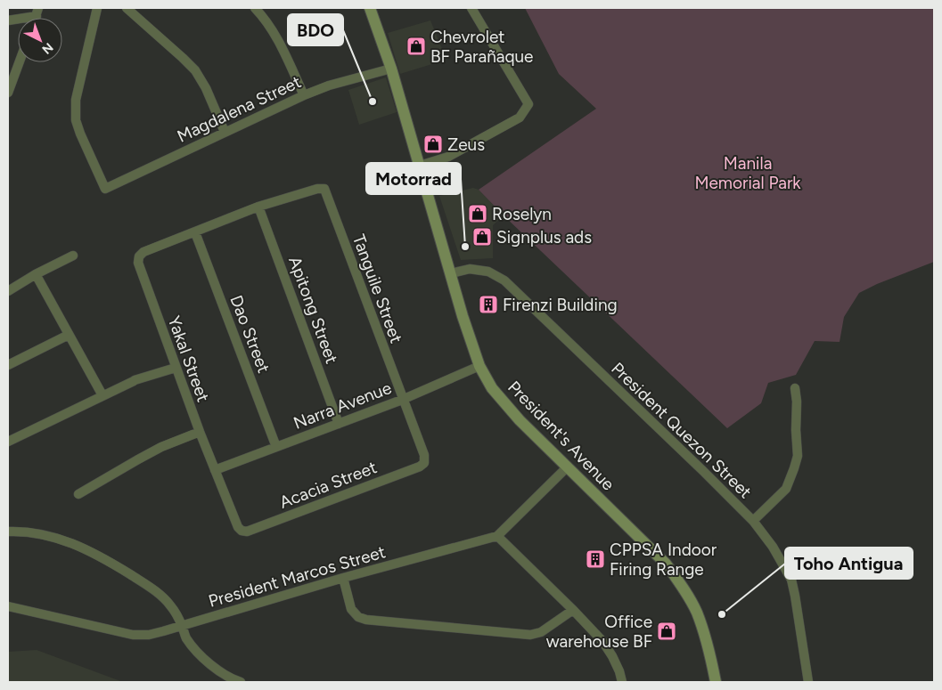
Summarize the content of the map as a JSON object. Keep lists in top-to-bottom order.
{
  "streets": {
    "street": [
      "Magdalena Street",
      "Tanguile Street",
      "Apitong Street",
      "Dao Street",
      "Yakal Street",
      "Narra Avenue",
      "President Quezon Street",
      "President's Avenue",
      "Acacia Street",
      "President Marcos Street"
    ]
  },
  "crossings": [
    ["Magdalena Street", "President's Avenue"],
    ["Tanguile Street", "Apitong Street"],
    ["Tanguile Street", "Narra Avenue"],
    ["Tanguile Street", "Acacia Street"],
    ["Apitong Street", "Narra Avenue"],
    ["Dao Street", "Yakal Street"],
    ["Dao Street", "Narra Avenue"],
    ["Yakal Street", "Narra Avenue"],
    ["Yakal Street", "Acacia Street"],
    ["Narra Avenue", "President's Avenue"],
    ["Narra Avenue", "Acacia Street"],
    ["President Quezon Street", "President's Avenue"],
    ["President's Avenue", "President Marcos Street"]
  ],
  "parks": ["Manila Memorial Park"],
  "places": {
    "shop": [
      "Chevrolet BF Parañaque",
      "Zeus",
      "Roselyn",
      "Signplus ads",
      "Office warehouse BF"
    ],
    "other": ["BDO", "Motorrad", "Toho Antigua"],
    "building": ["Firenzi Building", "CPPSA Indoor Firing Range"]
  },
  "north": "bottom right"
}
